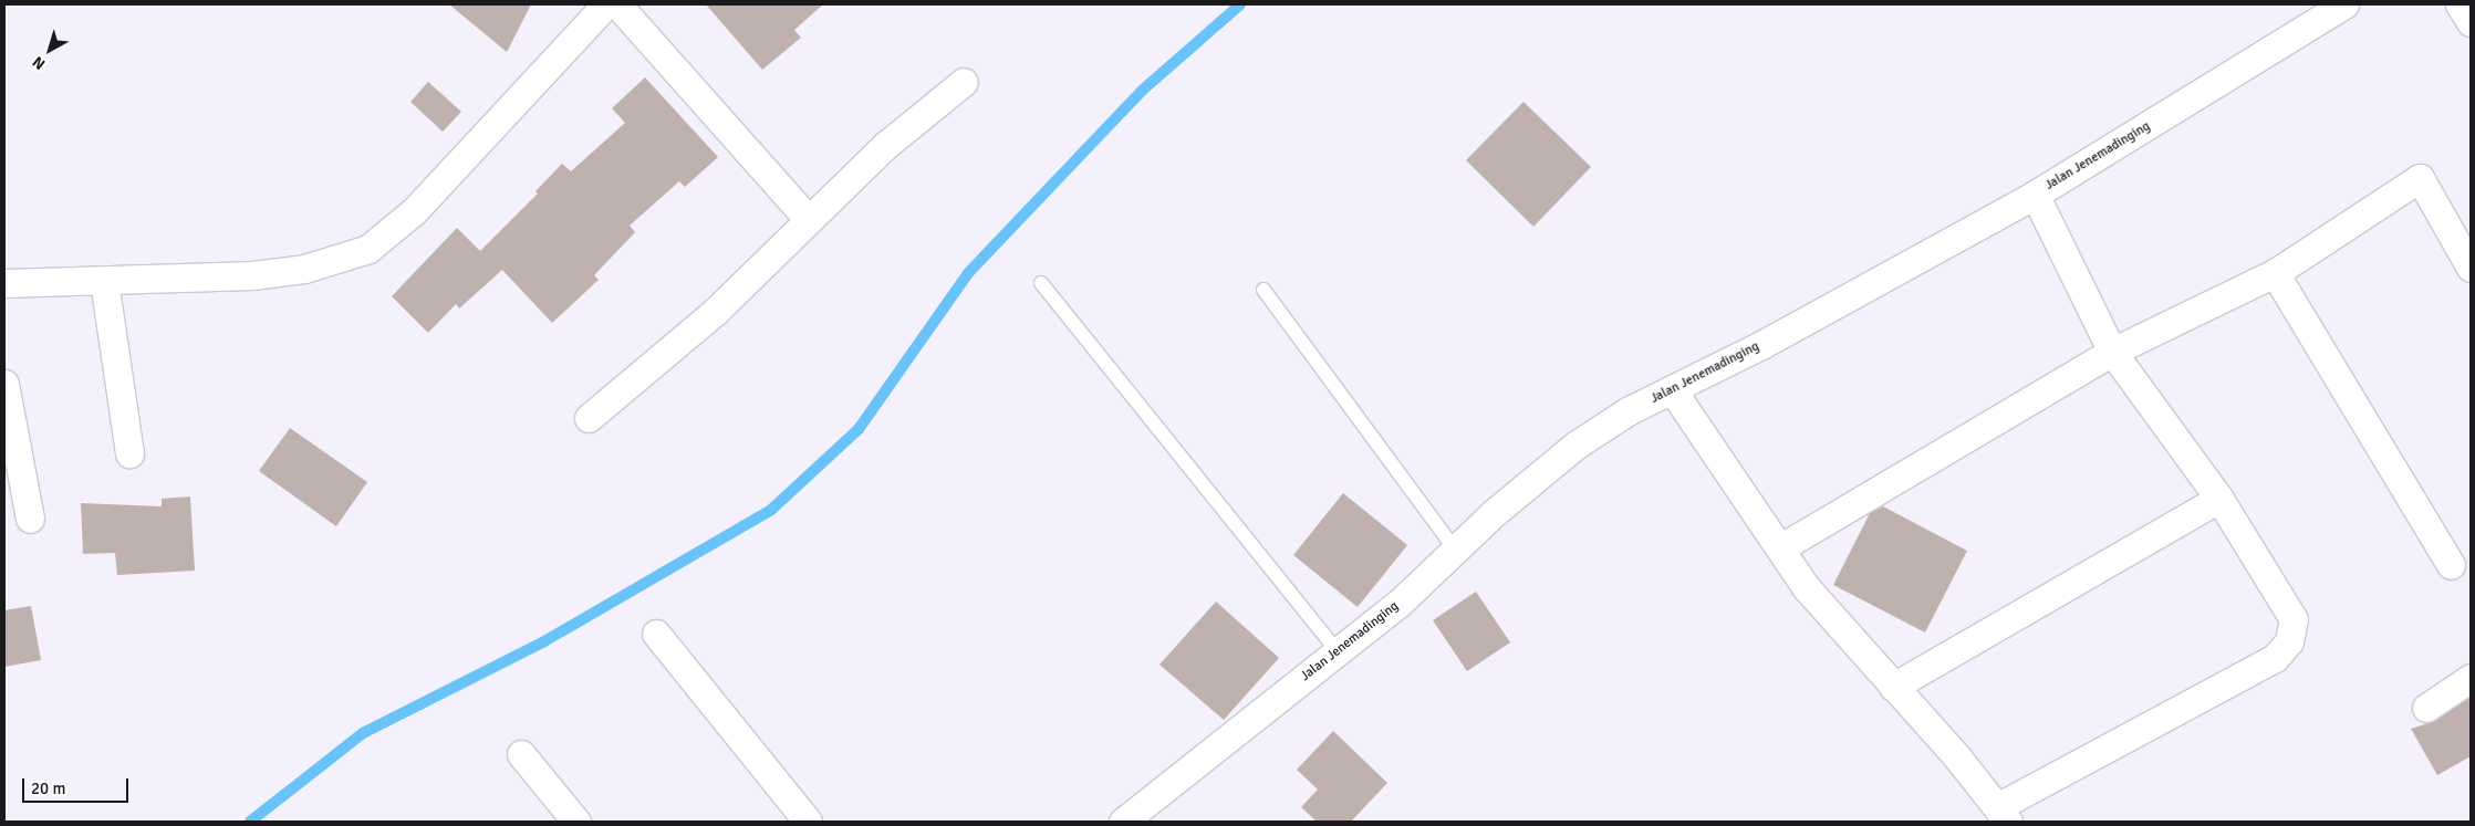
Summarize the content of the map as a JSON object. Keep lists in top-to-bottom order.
{
  "streets": {
    "street": ["Jalan Jenemadinging"]
  },
  "scale_bar": "20 m",
  "north": "bottom left"
}
